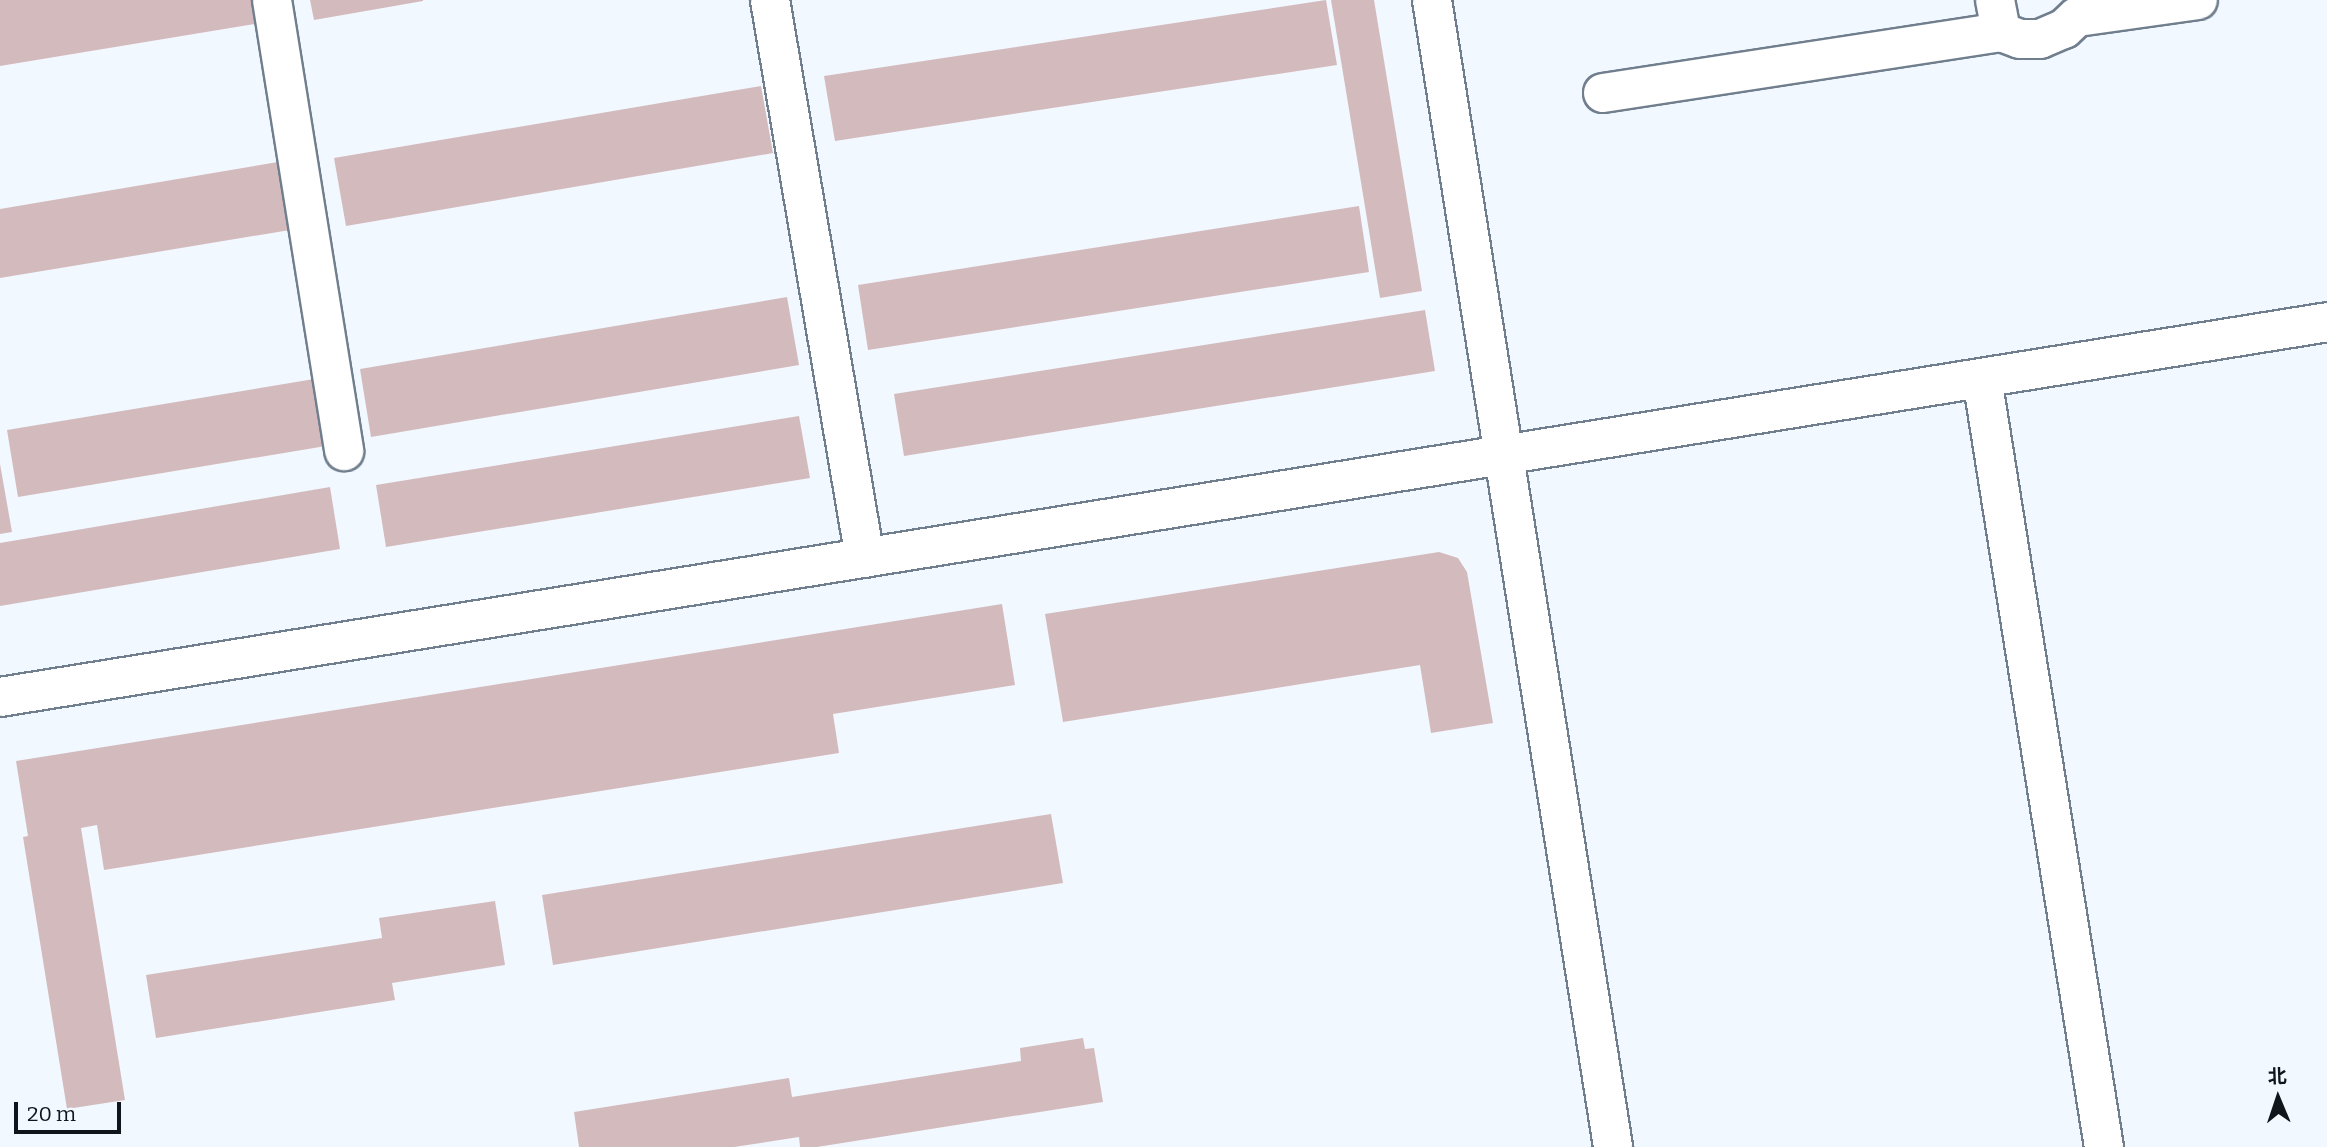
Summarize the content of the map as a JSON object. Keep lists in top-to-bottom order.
{
  "scale_bar": "20 m",
  "north": "top"
}
